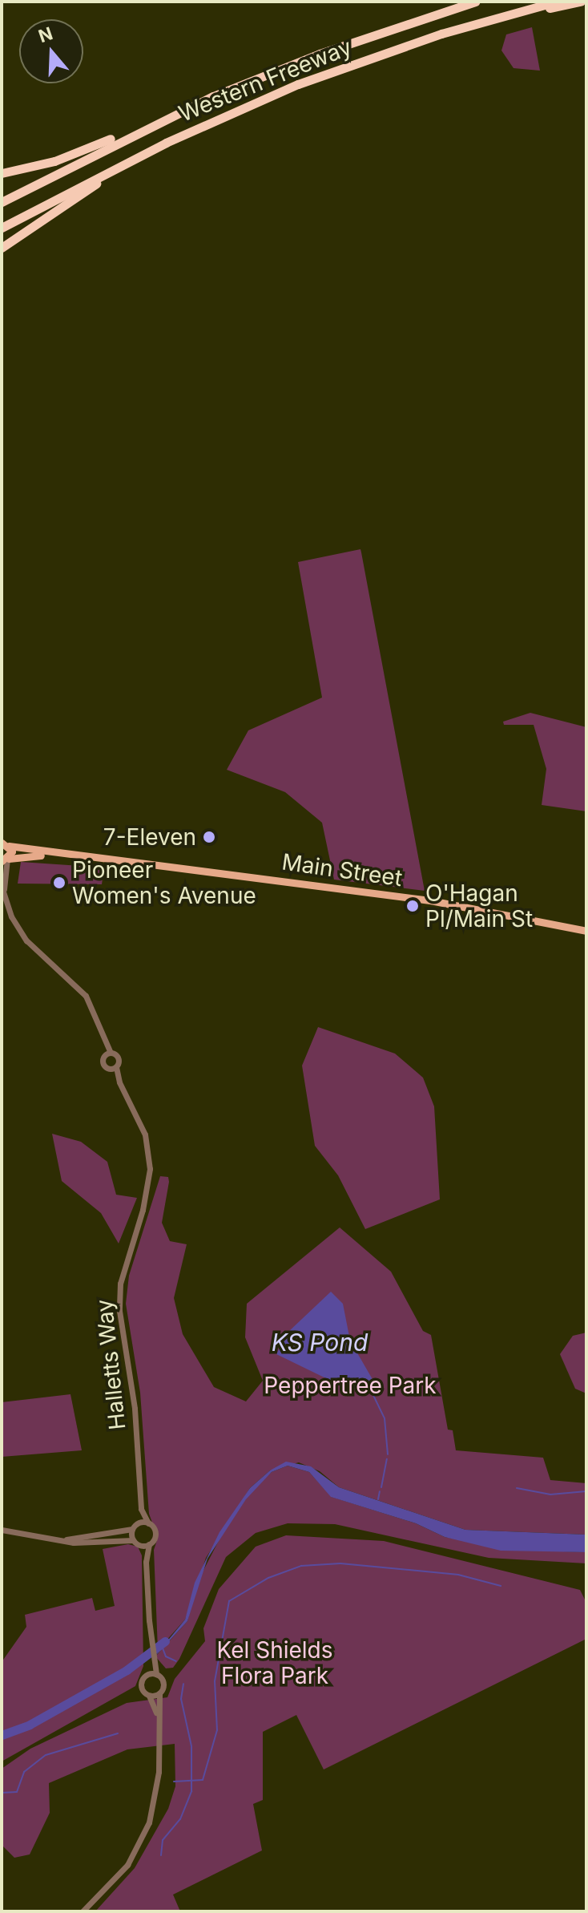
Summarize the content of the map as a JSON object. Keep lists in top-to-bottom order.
{
  "streets": {
    "highway": ["Western Freeway"],
    "main road": ["Main Street"],
    "street": ["Halletts Way"]
  },
  "water": ["KS Pond"],
  "parks": ["Peppertree Park", "Kel Shields Flora Park"],
  "places": ["7-Eleven", "Pioneer Women's Avenue", "O'Hagan Pl/Main St"],
  "north": "top"
}
